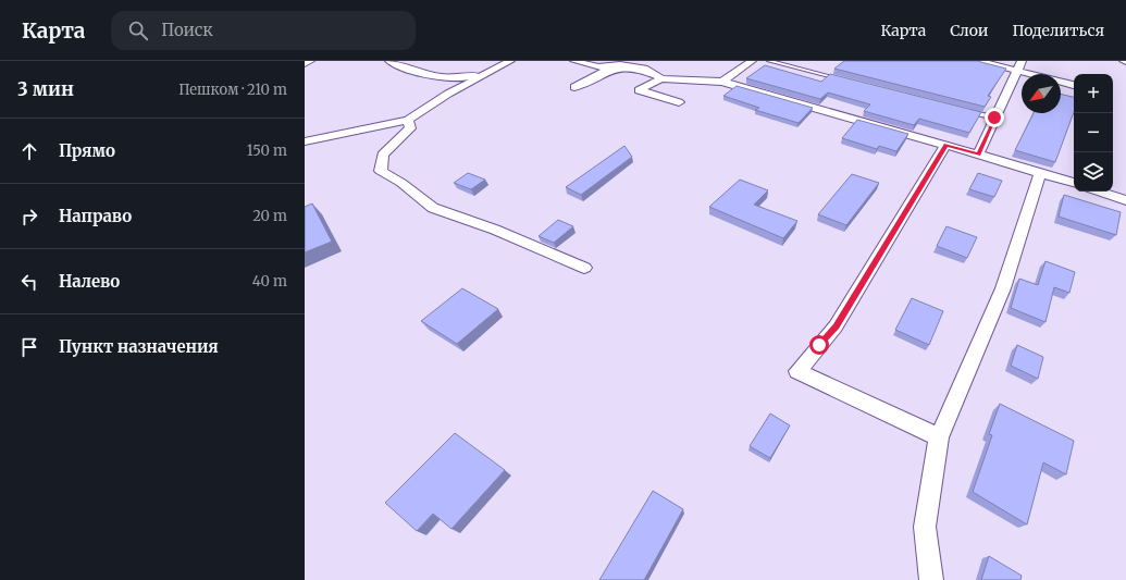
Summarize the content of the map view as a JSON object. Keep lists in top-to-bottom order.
{
  "north": "bottom left",
  "page": {
    "header": "Карта",
    "search": "Поиск",
    "nav": ["Карта", "Слои", "Поделиться"],
    "heading": ["3 мин", "Пешком · 210 m"],
    "map_buttons": ["+", "−"],
    "list": [
      ["Прямо", "150 m"],
      ["Направо", "20 m"],
      ["Налево", "40 m"],
      "Пункт назначения"
    ]
  }
}
